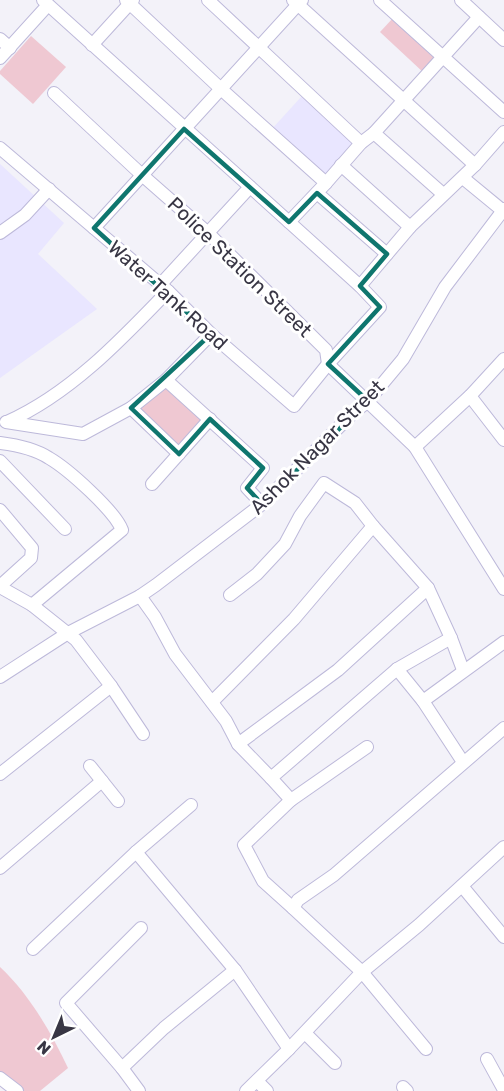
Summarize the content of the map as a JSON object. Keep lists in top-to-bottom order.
{
  "streets": {
    "street": ["Police Station Street", "Water Tank Road", "Ashok Nagar Street"]
  },
  "crossings": [
    ["Police Station Street", "Water Tank Road"],
    ["Police Station Street", "Ashok Nagar Street"]
  ],
  "north": "bottom left"
}
